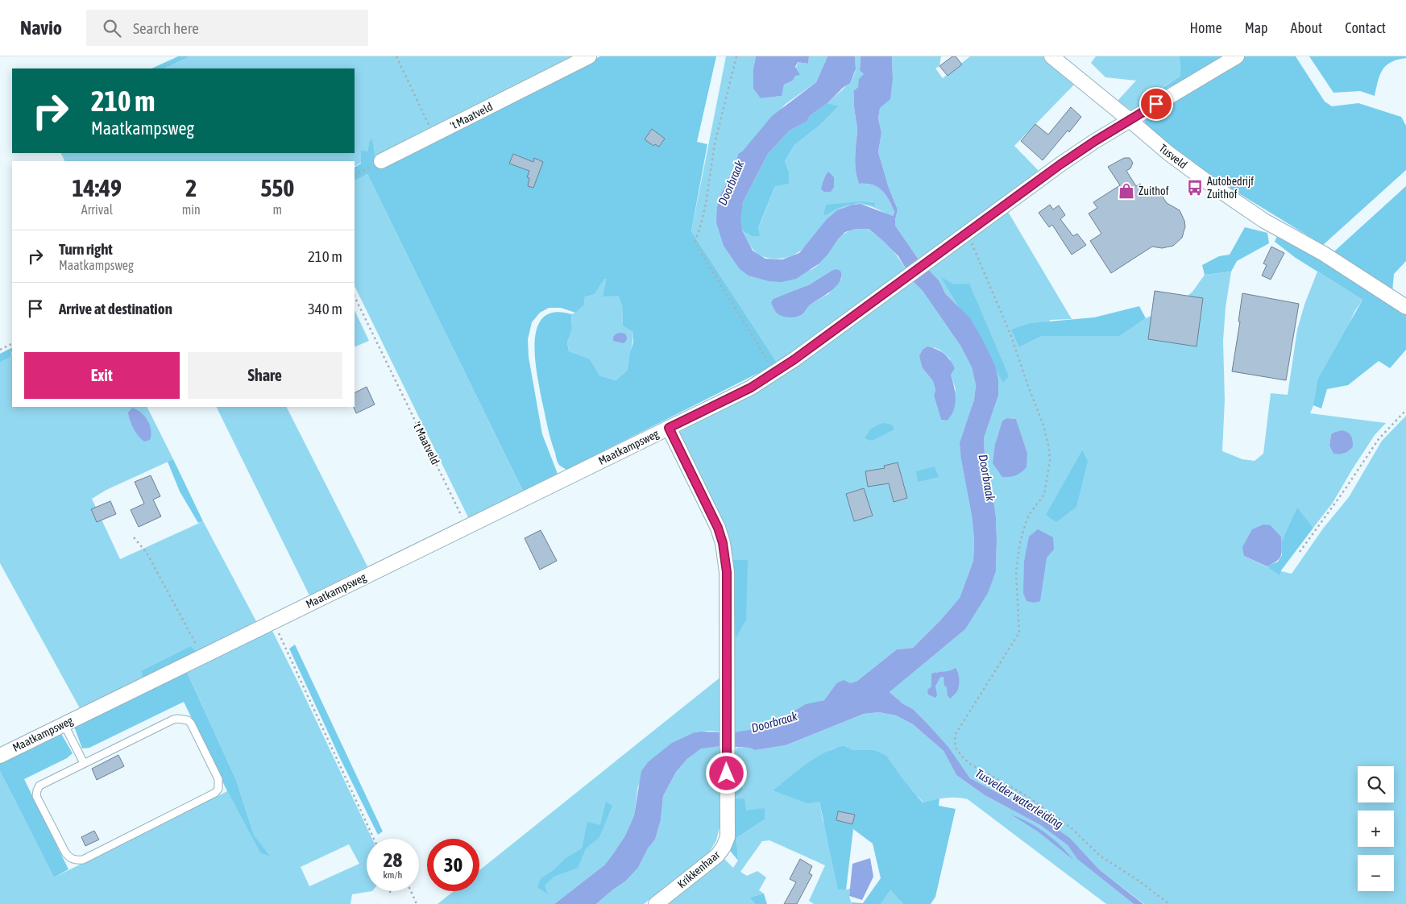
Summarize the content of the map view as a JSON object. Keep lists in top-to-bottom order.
{
  "streets": {
    "street": [
      "'t Maatveld",
      "Tusveld",
      "Maatkampsweg",
      "Krikkenhaar"
    ]
  },
  "crossings": [
    ["'t Maatveld", "Maatkampsweg"],
    ["Tusveld", "Maatkampsweg"],
    ["Maatkampsweg", "Krikkenhaar"]
  ],
  "water": ["Doorbraak", "Tusvelder waterleiding"],
  "places": {
    "bus stop": ["Autobedrijf Zuithof"],
    "shop": ["Zuithof"]
  },
  "page": {
    "header": "Navio",
    "search": "Search here",
    "nav": [
      "Home",
      "Map",
      "About",
      "Contact"
    ],
    "turn": ["210 m", "Maatkampsweg"],
    "eta": [
      "14:49",
      "Arrival",
      "2",
      "min",
      "550",
      "m"
    ],
    "list": [
      {
        "name": "Turn right",
        "note": "Maatkampsweg",
        "value": "210 m"
      },
      {
        "name": "Arrive at destination",
        "value": "340 m"
      }
    ],
    "buttons": ["Exit", "Share"],
    "map_buttons": ["+", "−"],
    "speed": "28 km/h",
    "limit": "30"
  }
}
